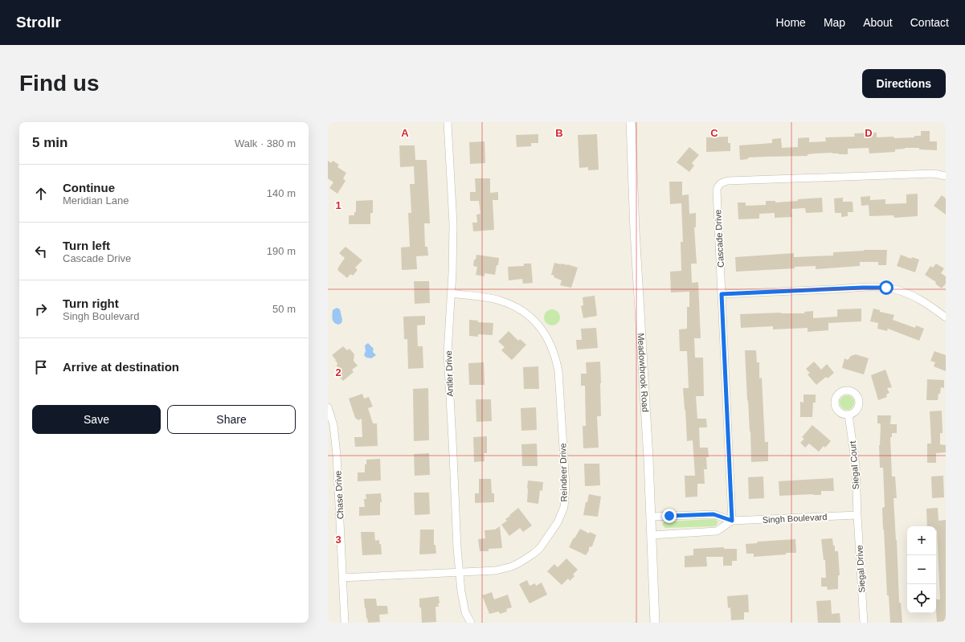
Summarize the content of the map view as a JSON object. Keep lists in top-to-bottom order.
{
  "streets": {
    "street": [
      "Cascade Drive",
      "Meadowbrook Road",
      "Antler Drive",
      "Siegal Court",
      "Reindeer Drive",
      "Chase Drive",
      "Singh Boulevard",
      "Siegal Drive"
    ]
  },
  "crossings": [
    ["Cascade Drive", "Singh Boulevard"],
    ["Meadowbrook Road", "Singh Boulevard"],
    ["Antler Drive", "Reindeer Drive"],
    ["Siegal Court", "Singh Boulevard"],
    ["Siegal Court", "Siegal Drive"],
    ["Reindeer Drive", "Chase Drive"],
    ["Singh Boulevard", "Siegal Drive"]
  ],
  "page": {
    "header": "Strollr",
    "nav": [
      "Home",
      "Map",
      "About",
      "Contact"
    ],
    "buttons": [
      "Directions",
      ["Save", "Share"]
    ],
    "title": "Find us",
    "heading": ["5 min", "Walk · 380 m"],
    "list": [
      ["Continue", "Meridian Lane", "140 m"],
      ["Turn left", "Cascade Drive", "190 m"],
      ["Turn right", "Singh Boulevard", "50 m"],
      "Arrive at destination"
    ],
    "map_buttons": ["+", "−"]
  },
  "grid": {
    "columns": [
      "A",
      "B",
      "C",
      "D"
    ],
    "rows": ["1", "2", "3"]
  }
}
